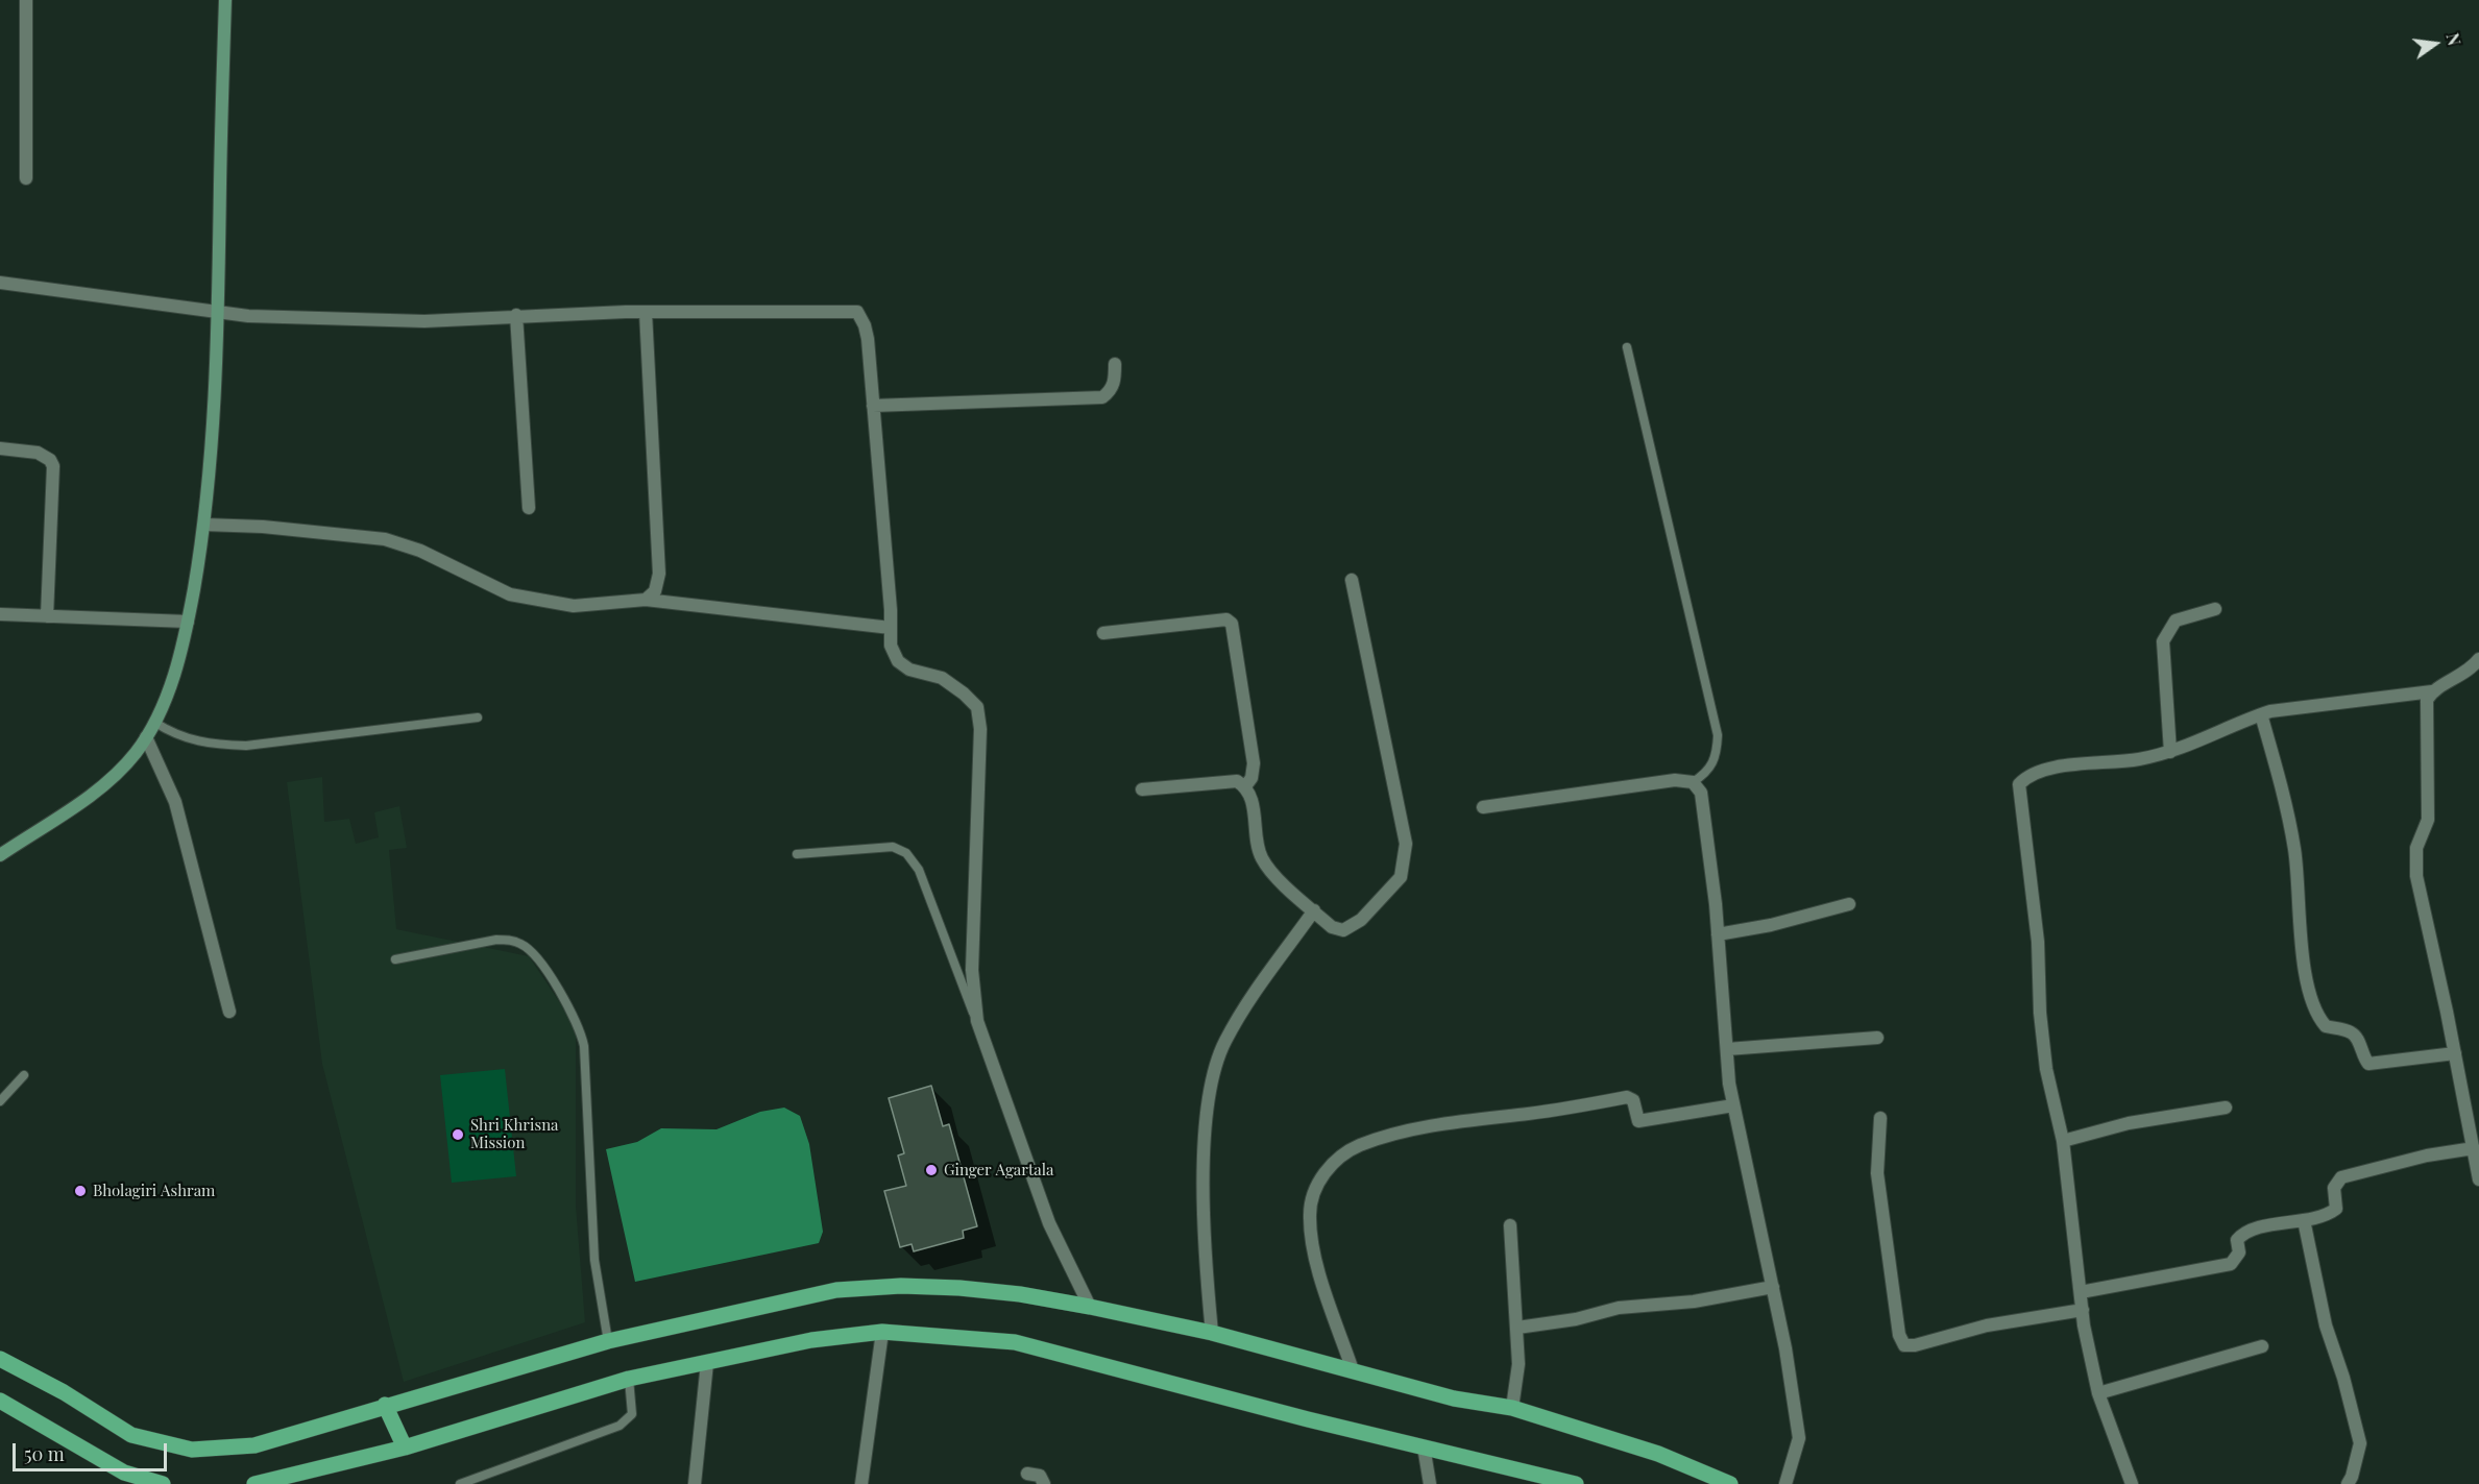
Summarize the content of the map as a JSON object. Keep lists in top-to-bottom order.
{
  "places": ["Shri Khrisna Mission", "Ginger Agartala", "Bholagiri Ashram"],
  "scale_bar": "50 m",
  "north": "right"
}
